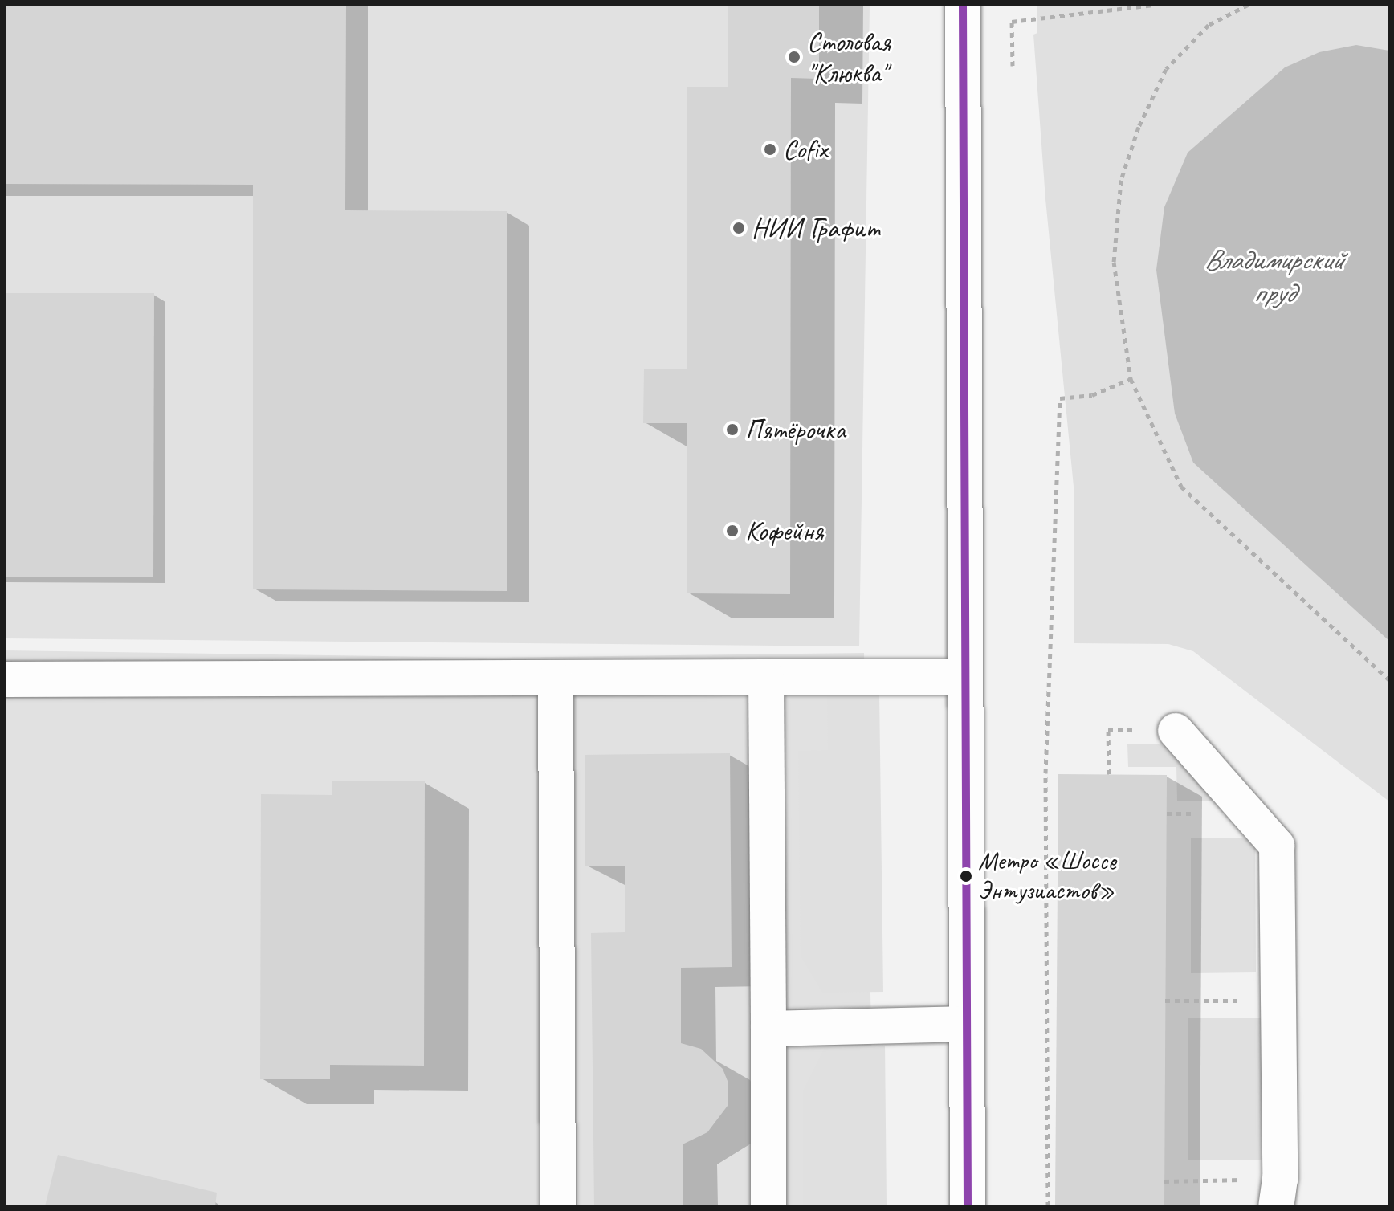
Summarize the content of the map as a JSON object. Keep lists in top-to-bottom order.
{
  "water": ["Владимирский пруд"],
  "places": [
    "Столовая \"Клюква\"",
    "Cofix",
    "НИИ Графит",
    "Пятёрочка",
    "Кофейня",
    "Метро «Шоссе Энтузиастов»"
  ]
}
